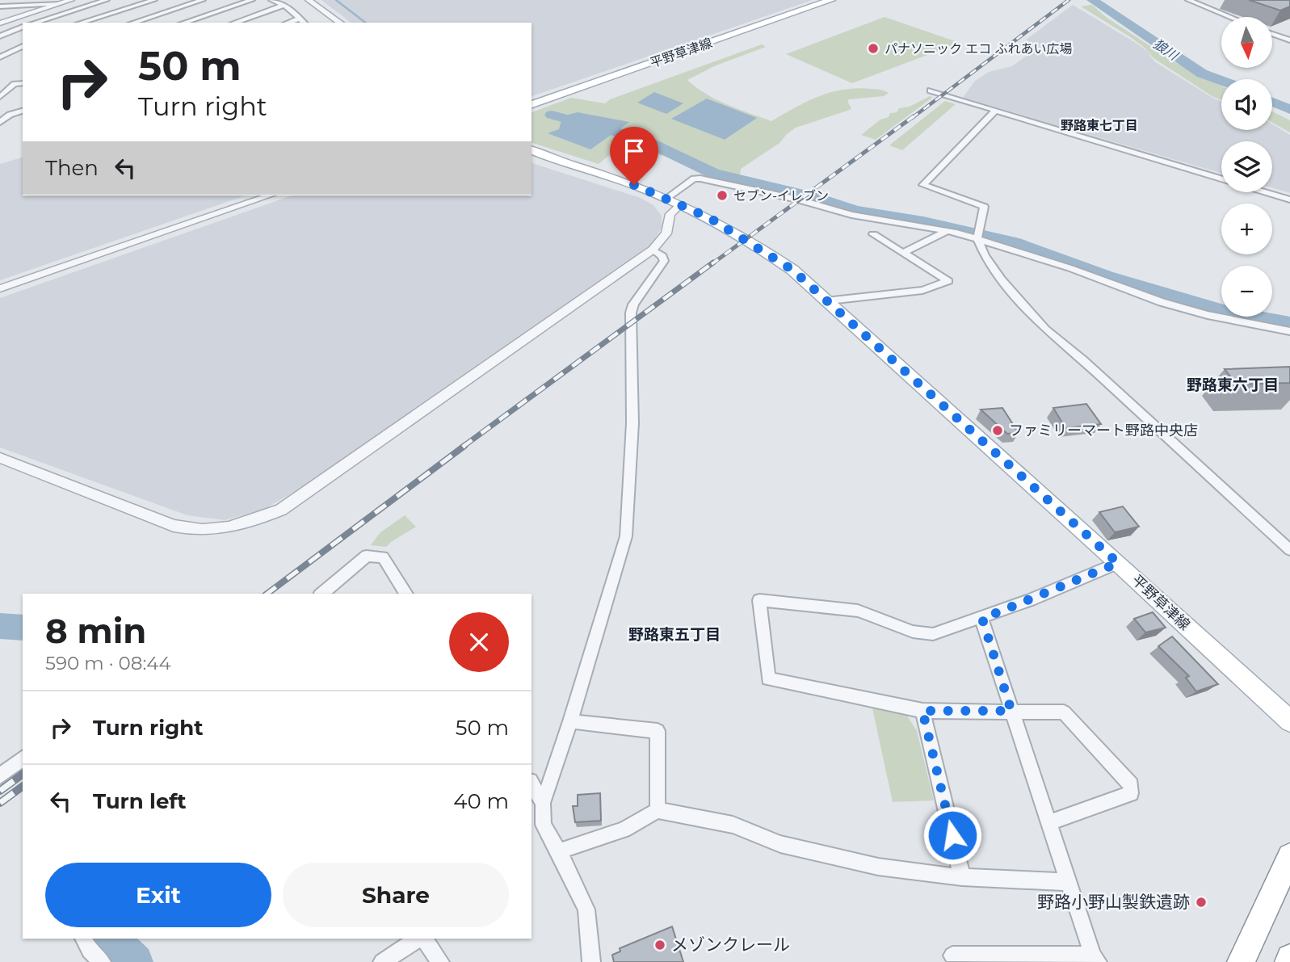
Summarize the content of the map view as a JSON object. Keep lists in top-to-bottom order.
{
  "streets": {
    "main road": ["平野草津線"]
  },
  "districts": ["野路東七丁目", "野路東六丁目", "野路東五丁目"],
  "water": ["狼川"],
  "places": [
    "パナソニック エコ ふれあい広場",
    "セブン-イレブン",
    "ファミリーマート野路中央店",
    "野路小野山製鉄遺跡",
    "メゾンクレール"
  ],
  "north": "bottom",
  "page": {
    "map_buttons": ["+", "−"],
    "turn": ["50 m", "Turn right"],
    "then": "Then",
    "heading": ["8 min", "590 m · 08:44"],
    "list": [
      {
        "name": "Turn right",
        "value": "50 m"
      },
      {
        "name": "Turn left",
        "value": "40 m"
      }
    ],
    "buttons": ["Exit", "Share"]
  }
}
